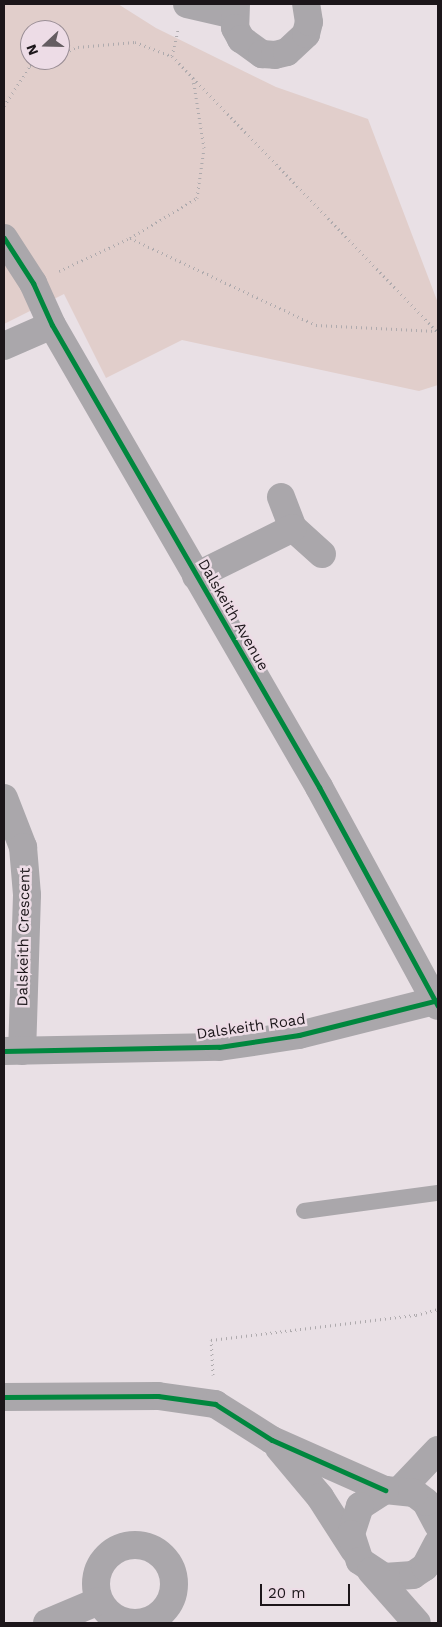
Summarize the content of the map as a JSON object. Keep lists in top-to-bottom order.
{
  "streets": {
    "street": ["Dalskeith Avenue", "Dalskeith Crescent", "Dalskeith Road"]
  },
  "crossings": [
    ["Dalskeith Avenue", "Dalskeith Road"],
    ["Dalskeith Crescent", "Dalskeith Road"]
  ],
  "scale_bar": "20 m",
  "north": "left"
}
